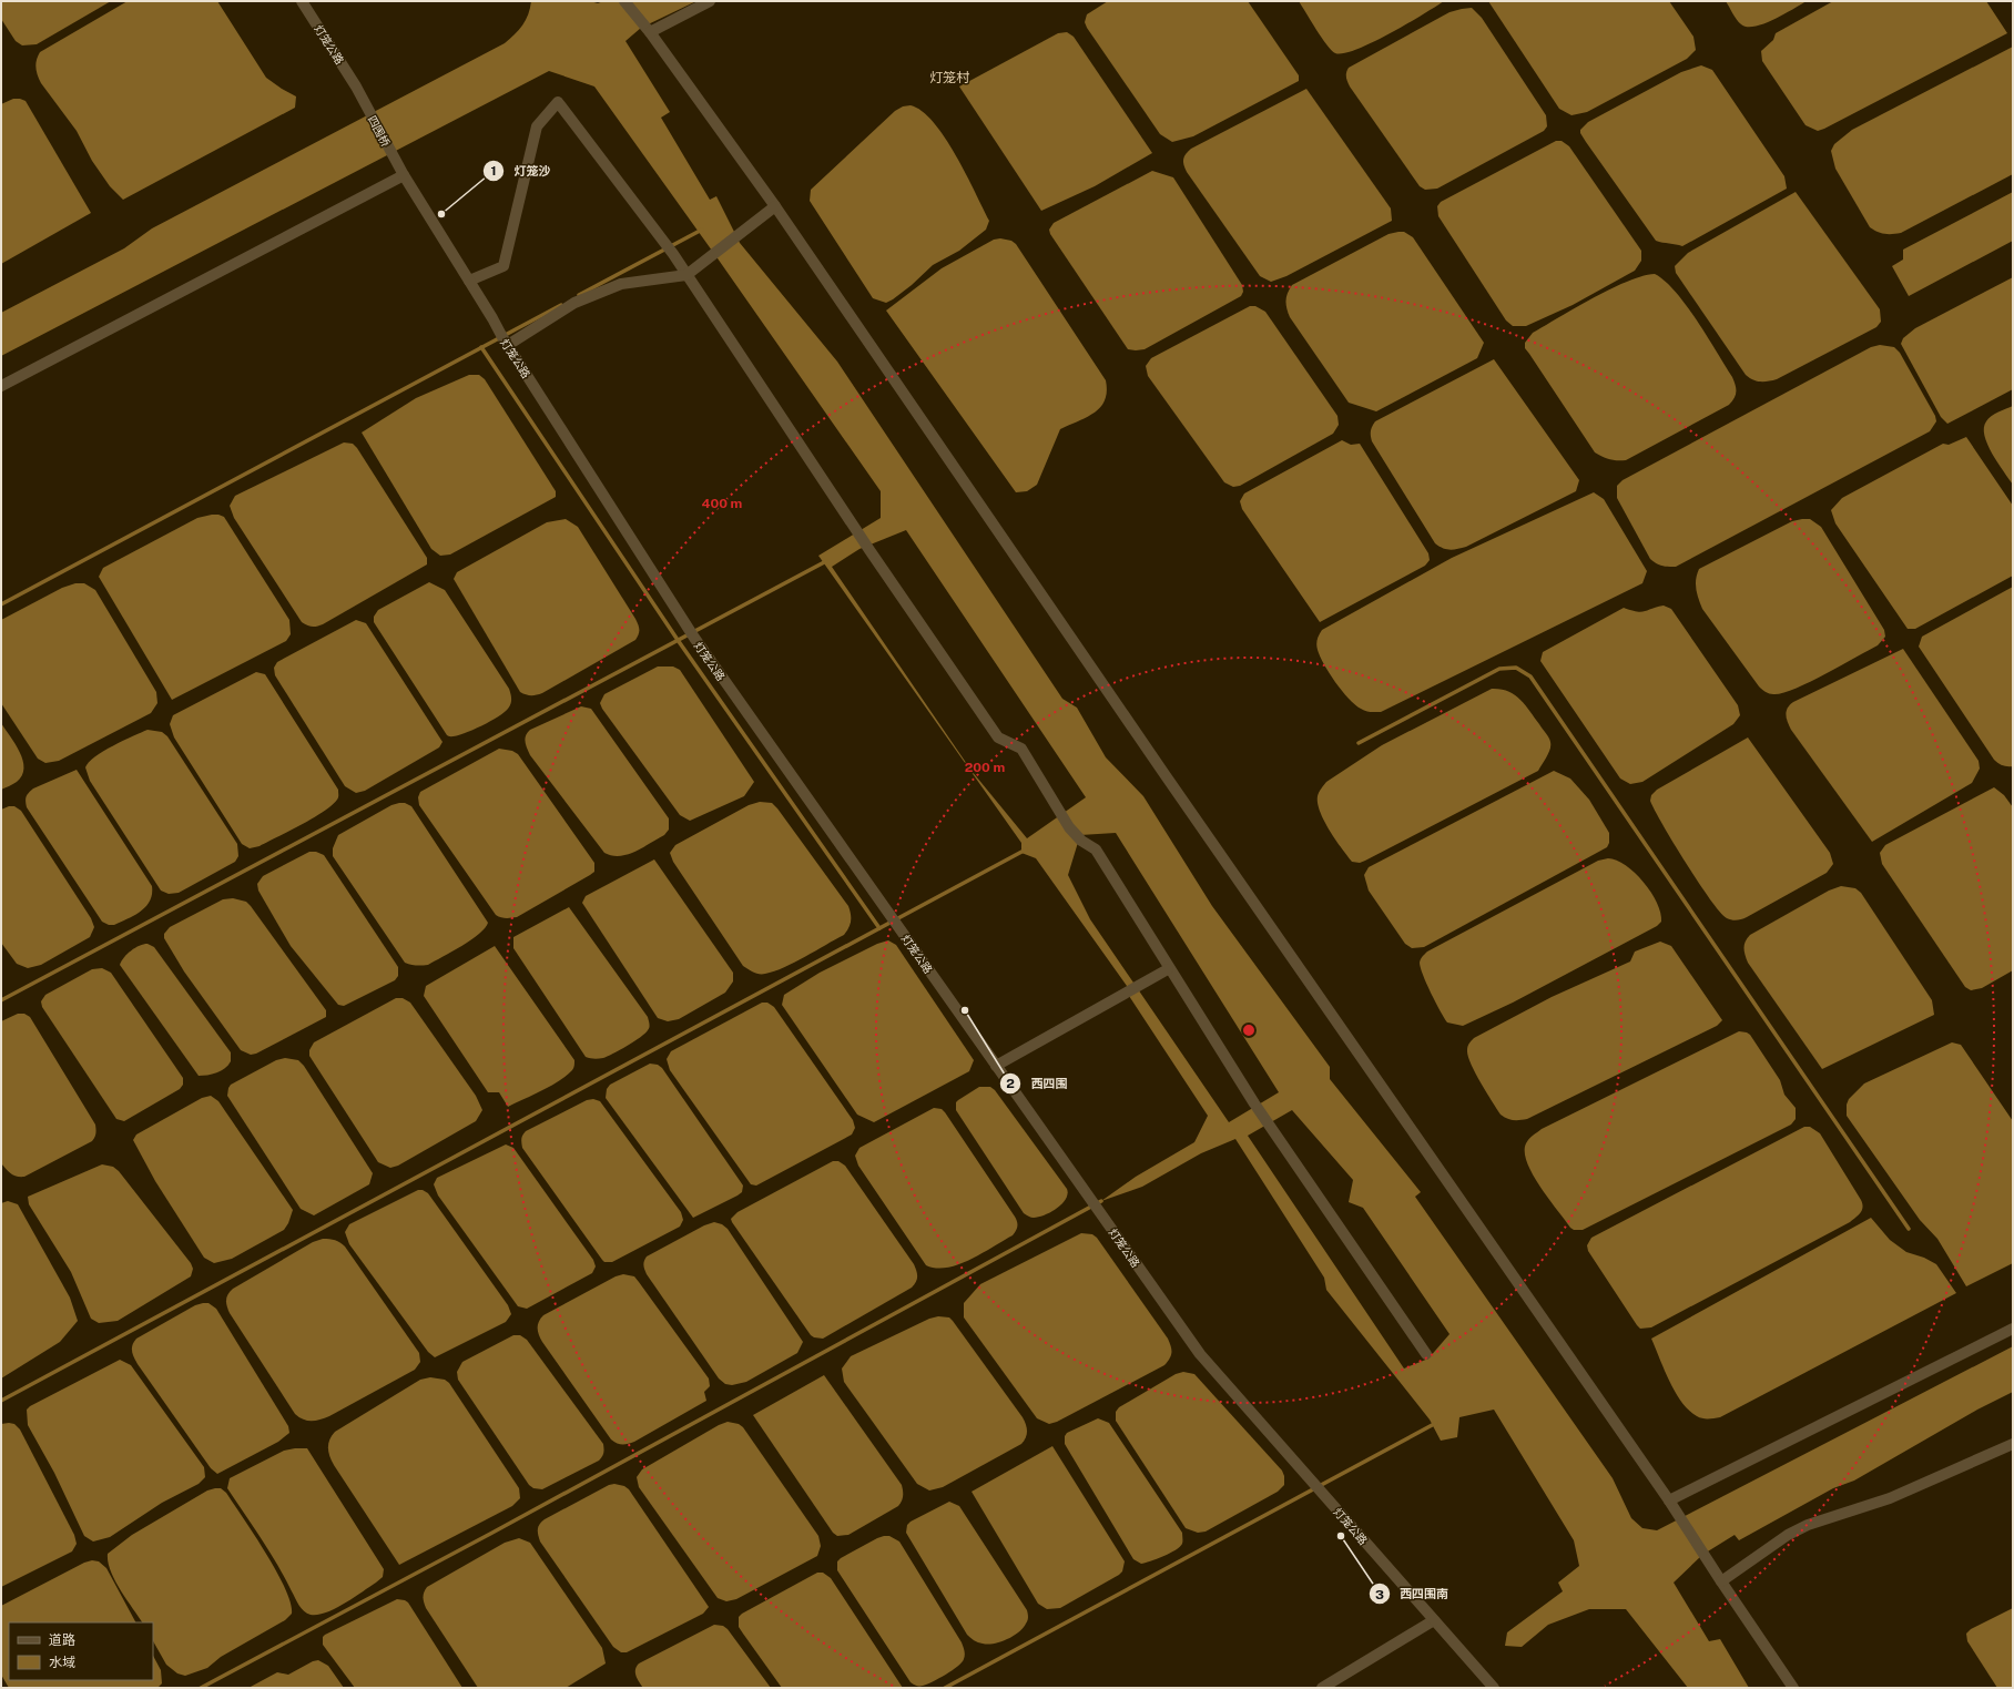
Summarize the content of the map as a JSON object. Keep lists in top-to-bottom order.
{
  "streets": {
    "street": ["灯笼公路", "四围桥"]
  },
  "crossings": [
    ["灯笼公路", "四围桥"]
  ],
  "districts": ["灯笼村"],
  "places": ["灯笼沙", "西四围", "西四围南"],
  "legend": ["道路", "水域"],
  "rings": ["400 m", "200 m"]
}
